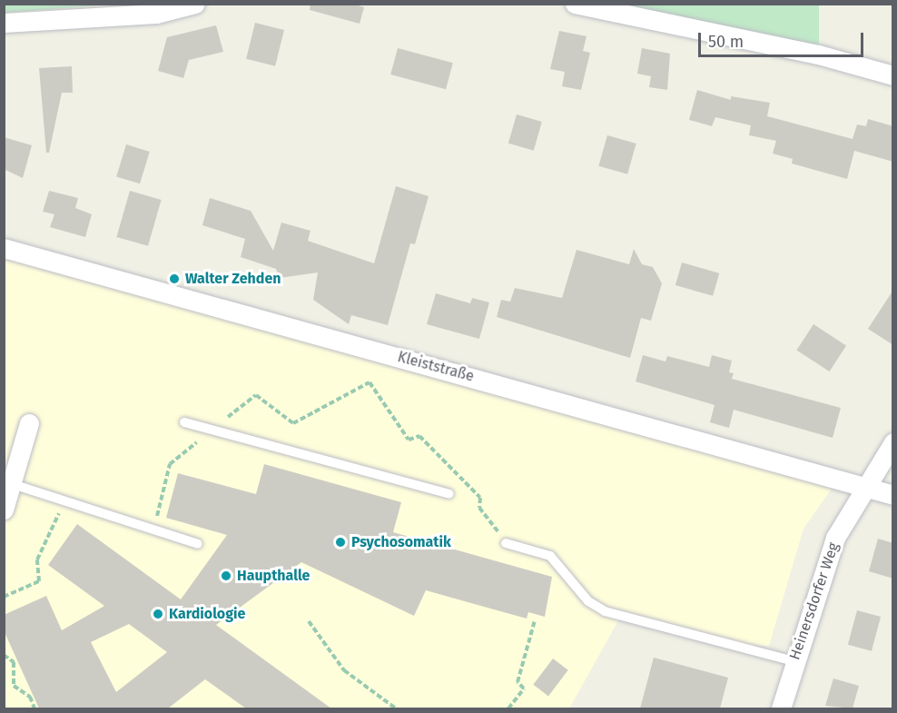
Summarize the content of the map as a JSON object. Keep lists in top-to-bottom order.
{
  "streets": {
    "street": ["Kleiststraße", "Heinersdorfer Weg"]
  },
  "crossings": [
    ["Kleiststraße", "Heinersdorfer Weg"]
  ],
  "places": [
    "Walter Zehden",
    "Psychosomatik",
    "Haupthalle",
    "Kardiologie"
  ],
  "scale_bar": "50 m"
}
